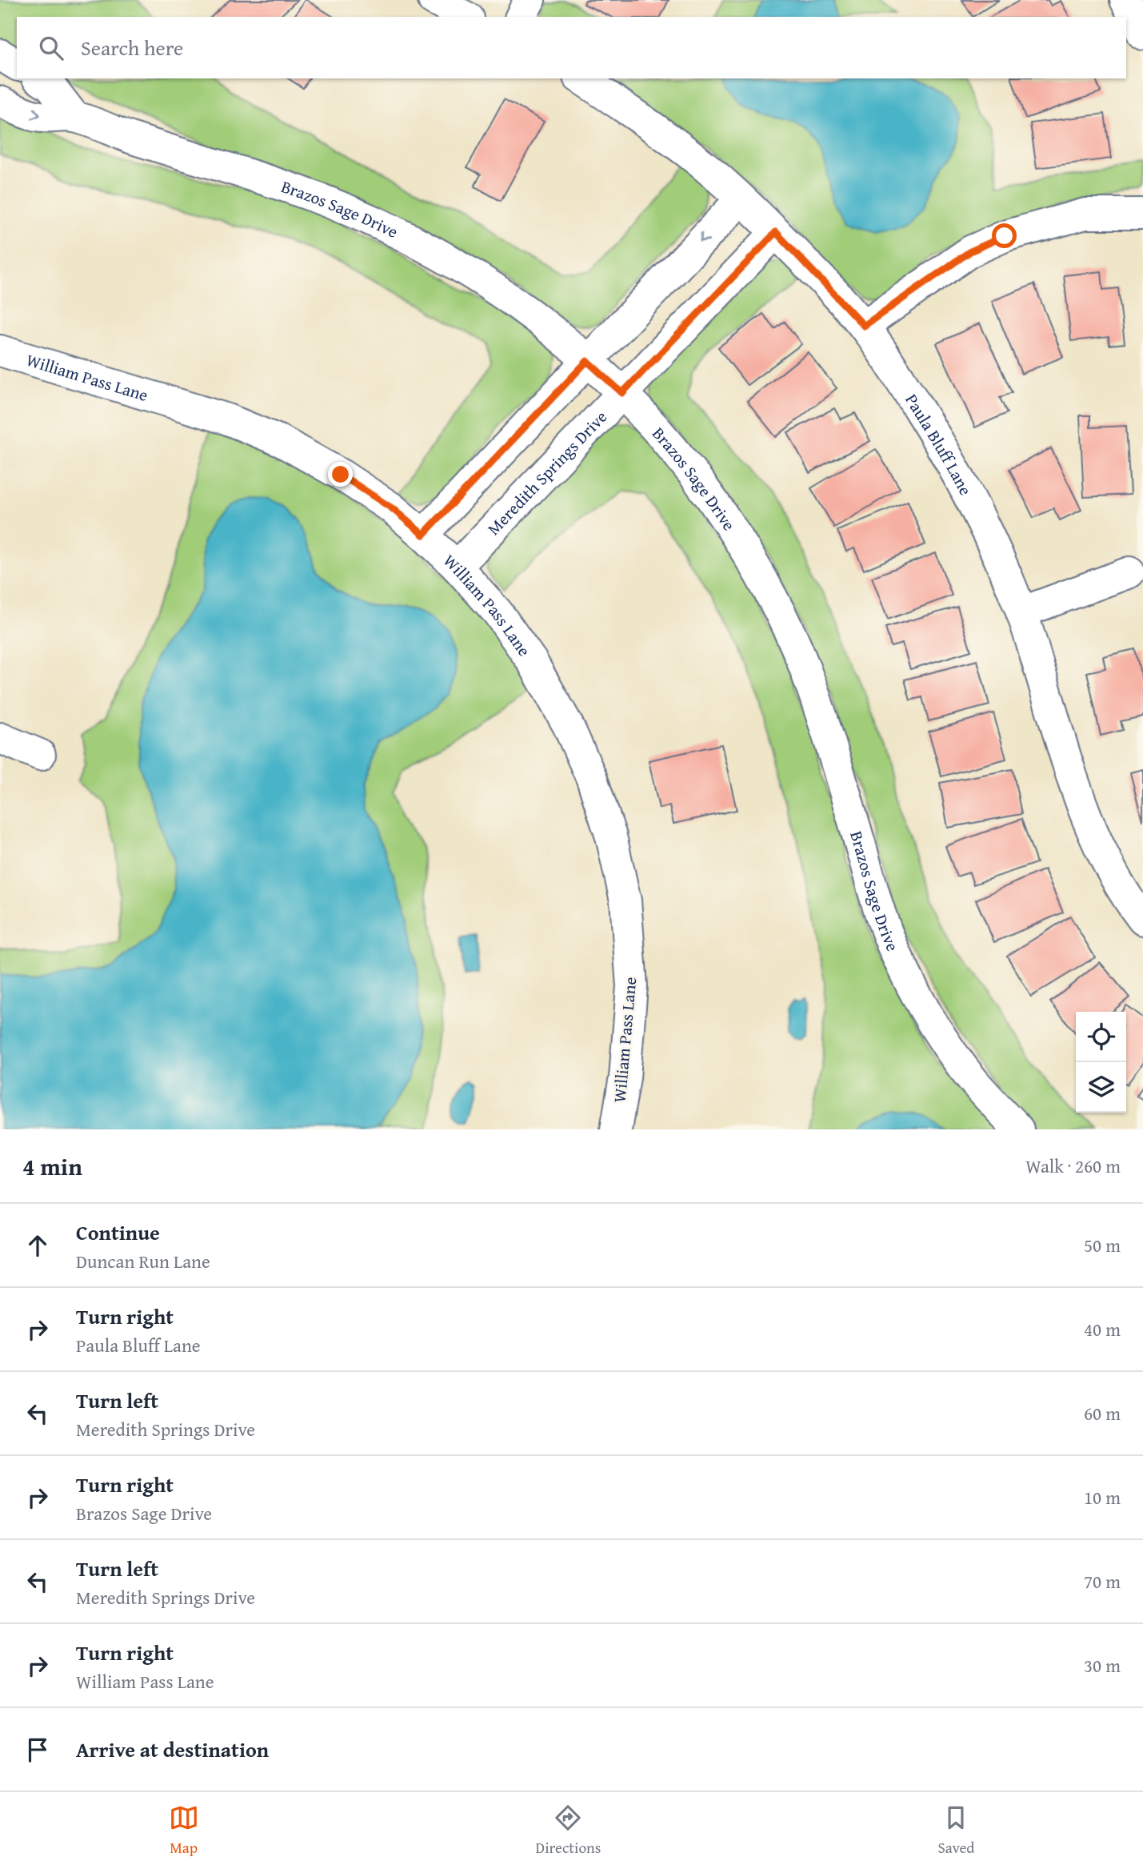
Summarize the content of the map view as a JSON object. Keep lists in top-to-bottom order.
{
  "streets": {
    "street": [
      "Brazos Sage Drive",
      "William Pass Lane",
      "Paula Bluff Lane",
      "Meredith Springs Drive"
    ]
  },
  "crossings": [
    ["Brazos Sage Drive", "Meredith Springs Drive"],
    ["William Pass Lane", "Meredith Springs Drive"],
    ["Paula Bluff Lane", "Meredith Springs Drive"]
  ],
  "page": {
    "search": "Search here",
    "heading": ["4 min", "Walk · 260 m"],
    "list": [
      ["Continue", "Duncan Run Lane", "50 m"],
      ["Turn right", "Paula Bluff Lane", "40 m"],
      ["Turn left", "Meredith Springs Drive", "60 m"],
      ["Turn right", "Brazos Sage Drive", "10 m"],
      ["Turn left", "Meredith Springs Drive", "70 m"],
      ["Turn right", "William Pass Lane", "30 m"],
      "Arrive at destination"
    ],
    "nav": ["Map", "Directions", "Saved"]
  }
}
